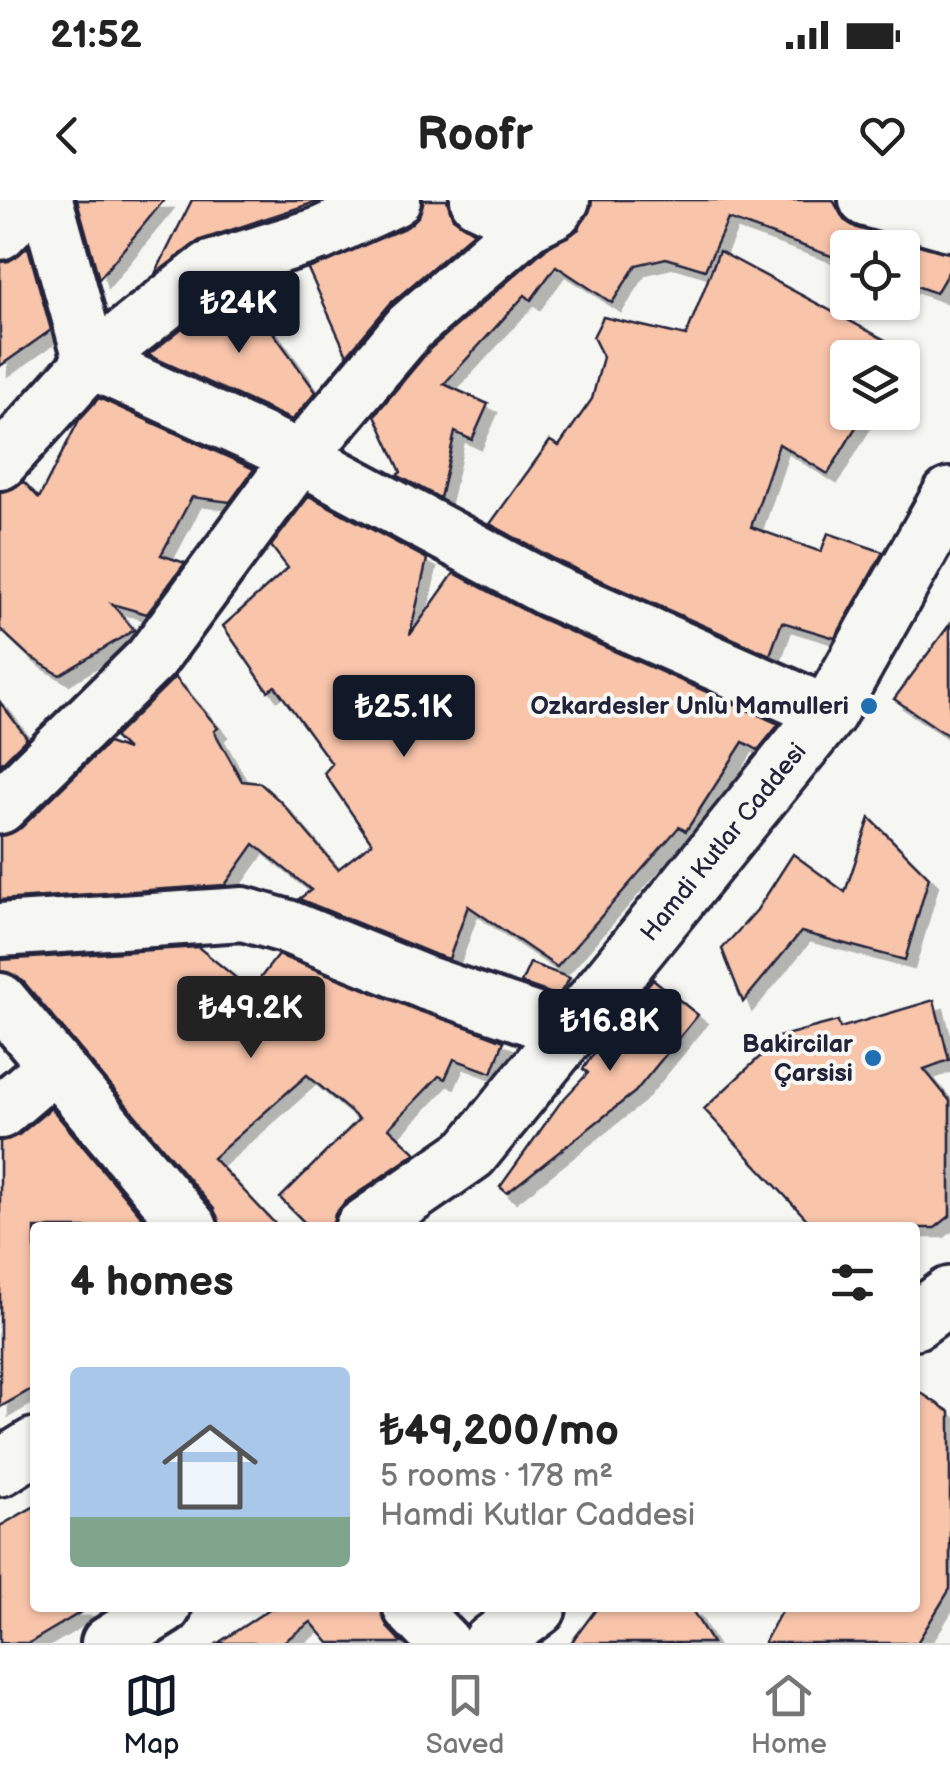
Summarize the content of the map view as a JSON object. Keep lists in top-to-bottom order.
{
  "streets": {
    "street": ["Hamdi Kutlar Caddesi"]
  },
  "places": ["Ozkardesler Unlu Mamulleri", "Bakircilar Çarsisi"],
  "page": {
    "status": "21:52",
    "header": "Roofr",
    "price": [
      "₺24K",
      "₺25.1K",
      "₺49.2K",
      "₺16.8K"
    ],
    "heading": "4 homes",
    "list": [
      {
        "name": "₺49,200/mo",
        "note": "5 rooms · 178 m² · Hamdi Kutlar Caddesi"
      }
    ],
    "tabs": ["Map", "Saved", "Home"]
  }
}
